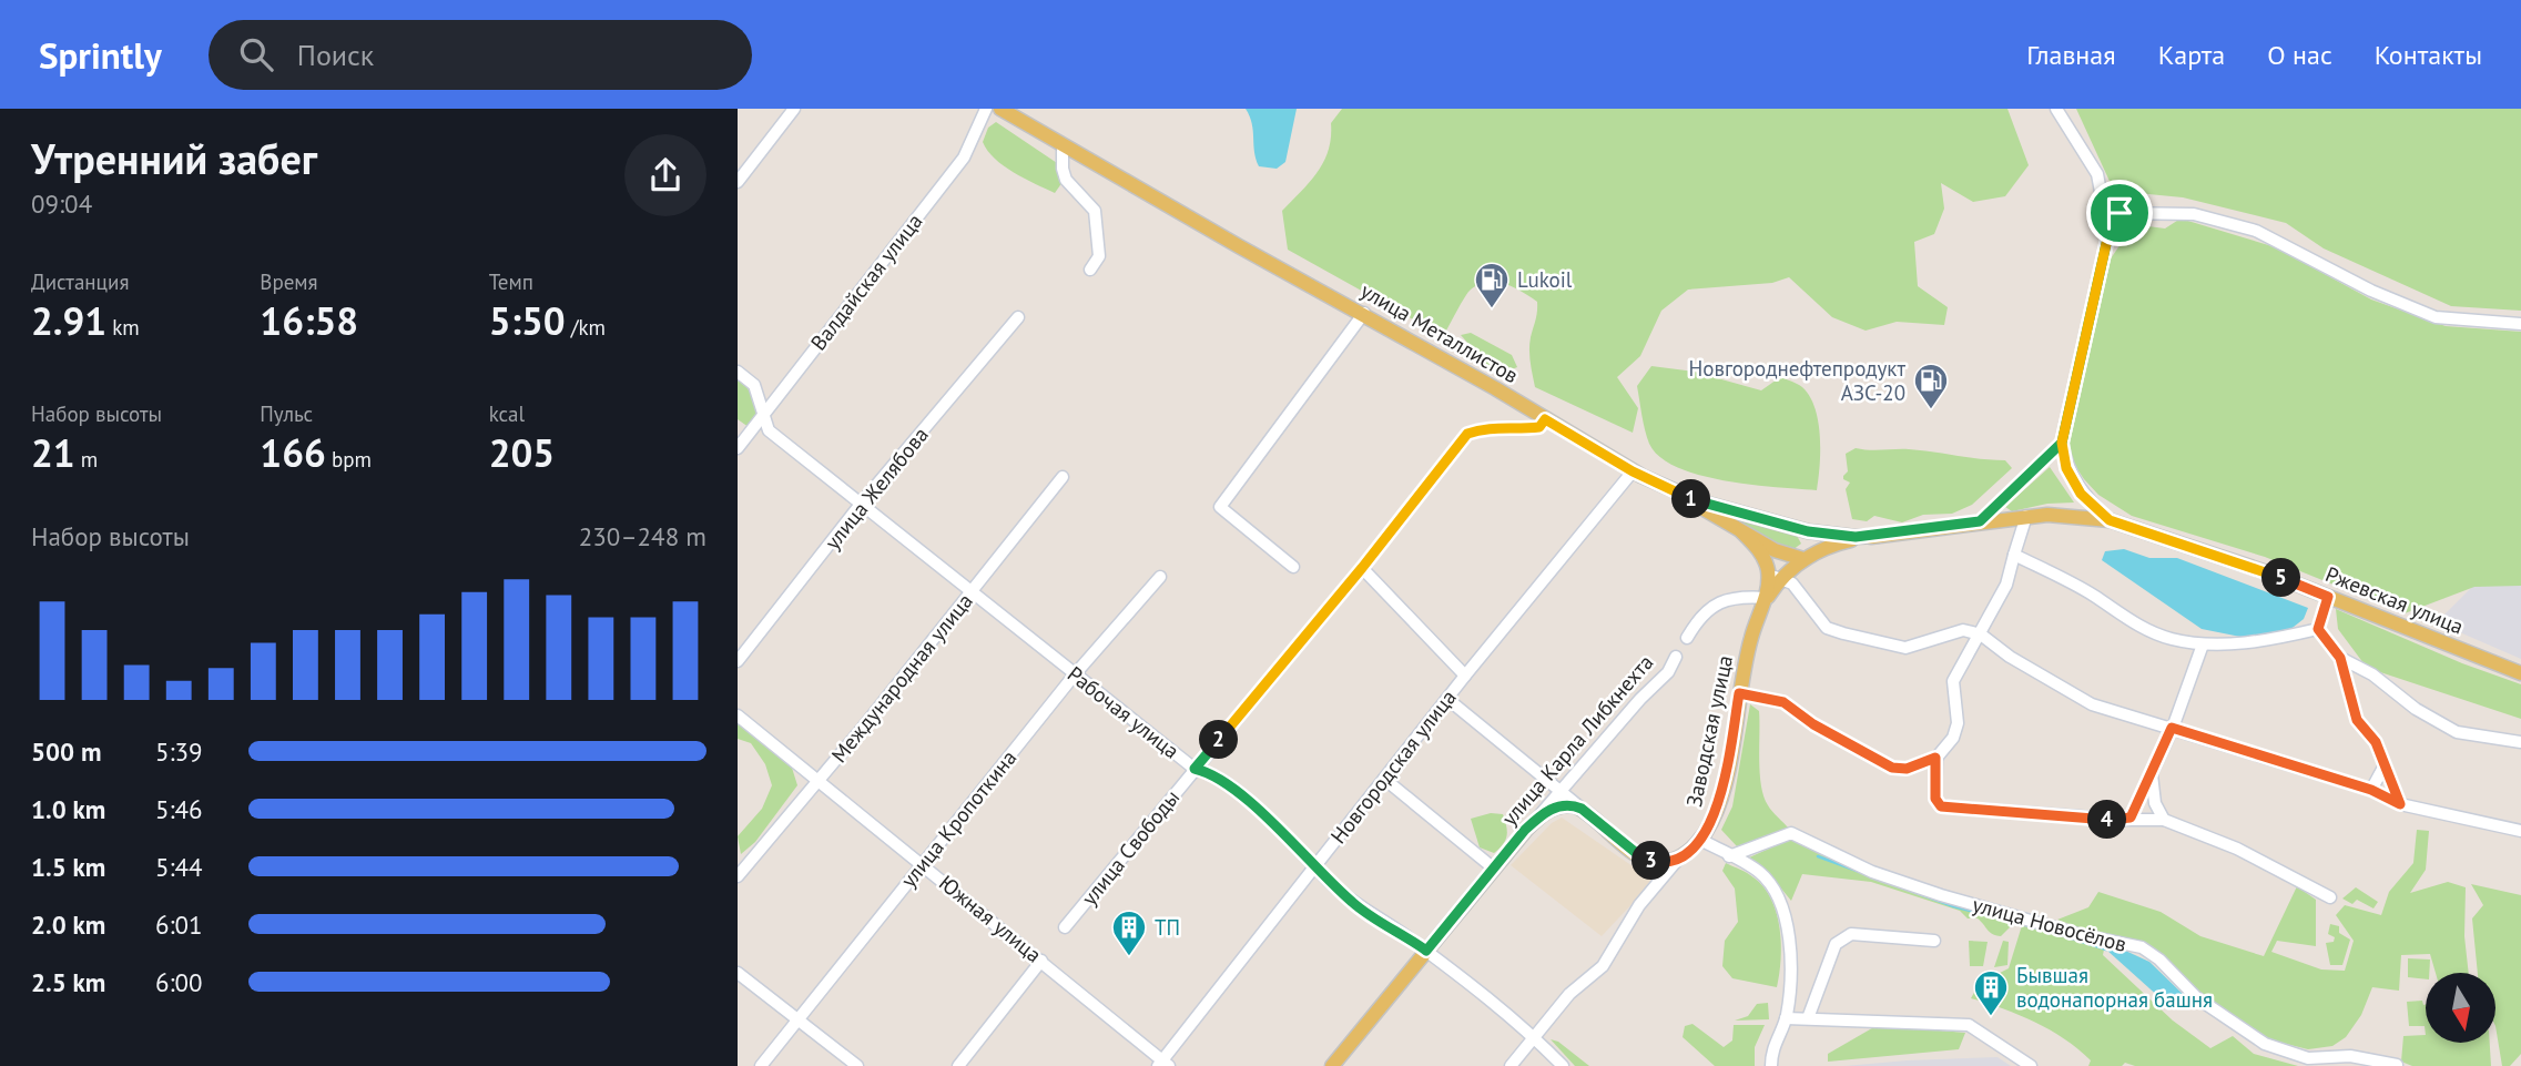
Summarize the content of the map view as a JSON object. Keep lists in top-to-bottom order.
{
  "streets": {
    "main road": [
      "улица Металлистов",
      "Ржевская улица",
      "Заводская улица",
      "улица Карла Либкнехта"
    ],
    "street": [
      "Валдайская улица",
      "улица Желябова",
      "Международная улица",
      "Рабочая улица",
      "Новгородская улица",
      "улица Кропоткина",
      "улица Свободы",
      "Южная улица",
      "улица Новосёлов"
    ]
  },
  "crossings": [
    ["Валдайская улица", "Рабочая улица"],
    ["улица Металлистов", "Ржевская улица"],
    ["улица Металлистов", "Заводская улица"],
    ["улица Металлистов", "Новгородская улица"],
    ["улица Металлистов", "улица Свободы"],
    ["улица Желябова", "Рабочая улица"],
    ["Ржевская улица", "Заводская улица"],
    ["Международная улица", "Рабочая улица"],
    ["Международная улица", "Южная улица"],
    ["Рабочая улица", "Заводская улица"],
    ["Рабочая улица", "улица Карла Либкнехта"],
    ["Рабочая улица", "Новгородская улица"],
    ["Рабочая улица", "улица Кропоткина"],
    ["Рабочая улица", "улица Свободы"],
    ["Новгородская улица", "Южная улица"],
    ["улица Кропоткина", "Южная улица"]
  ],
  "places": {
    "fuel station": ["Lukoil", "Новгороднефтепродукт АЗС-20"],
    "building": ["ТП", "Бывшая водонапорная башня"]
  },
  "north": "bottom",
  "page": {
    "header": "Sprintly",
    "search": "Поиск",
    "nav": [
      "Главная",
      "Карта",
      "О нас",
      "Контакты"
    ],
    "heading": ["Утренний забег", "09:04"],
    "stats": [
      ["Дистанция", "2.91 km"],
      ["Время", "16:58"],
      ["Темп", "5:50 /km"],
      ["Набор высоты", "21 m"],
      ["Пульс", "166 bpm"],
      ["kcal", "205"]
    ],
    "pins": [
      "1",
      "5",
      "2",
      "4",
      "3"
    ],
    "chart": ["Набор высоты", "230–248 m"],
    "list": [
      {
        "name": "500 m",
        "note": "5:39"
      },
      {
        "name": "1.0 km",
        "note": "5:46"
      },
      {
        "name": "1.5 km",
        "note": "5:44"
      },
      {
        "name": "2.0 km",
        "note": "6:01"
      },
      {
        "name": "2.5 km",
        "note": "6:00"
      }
    ]
  }
}
